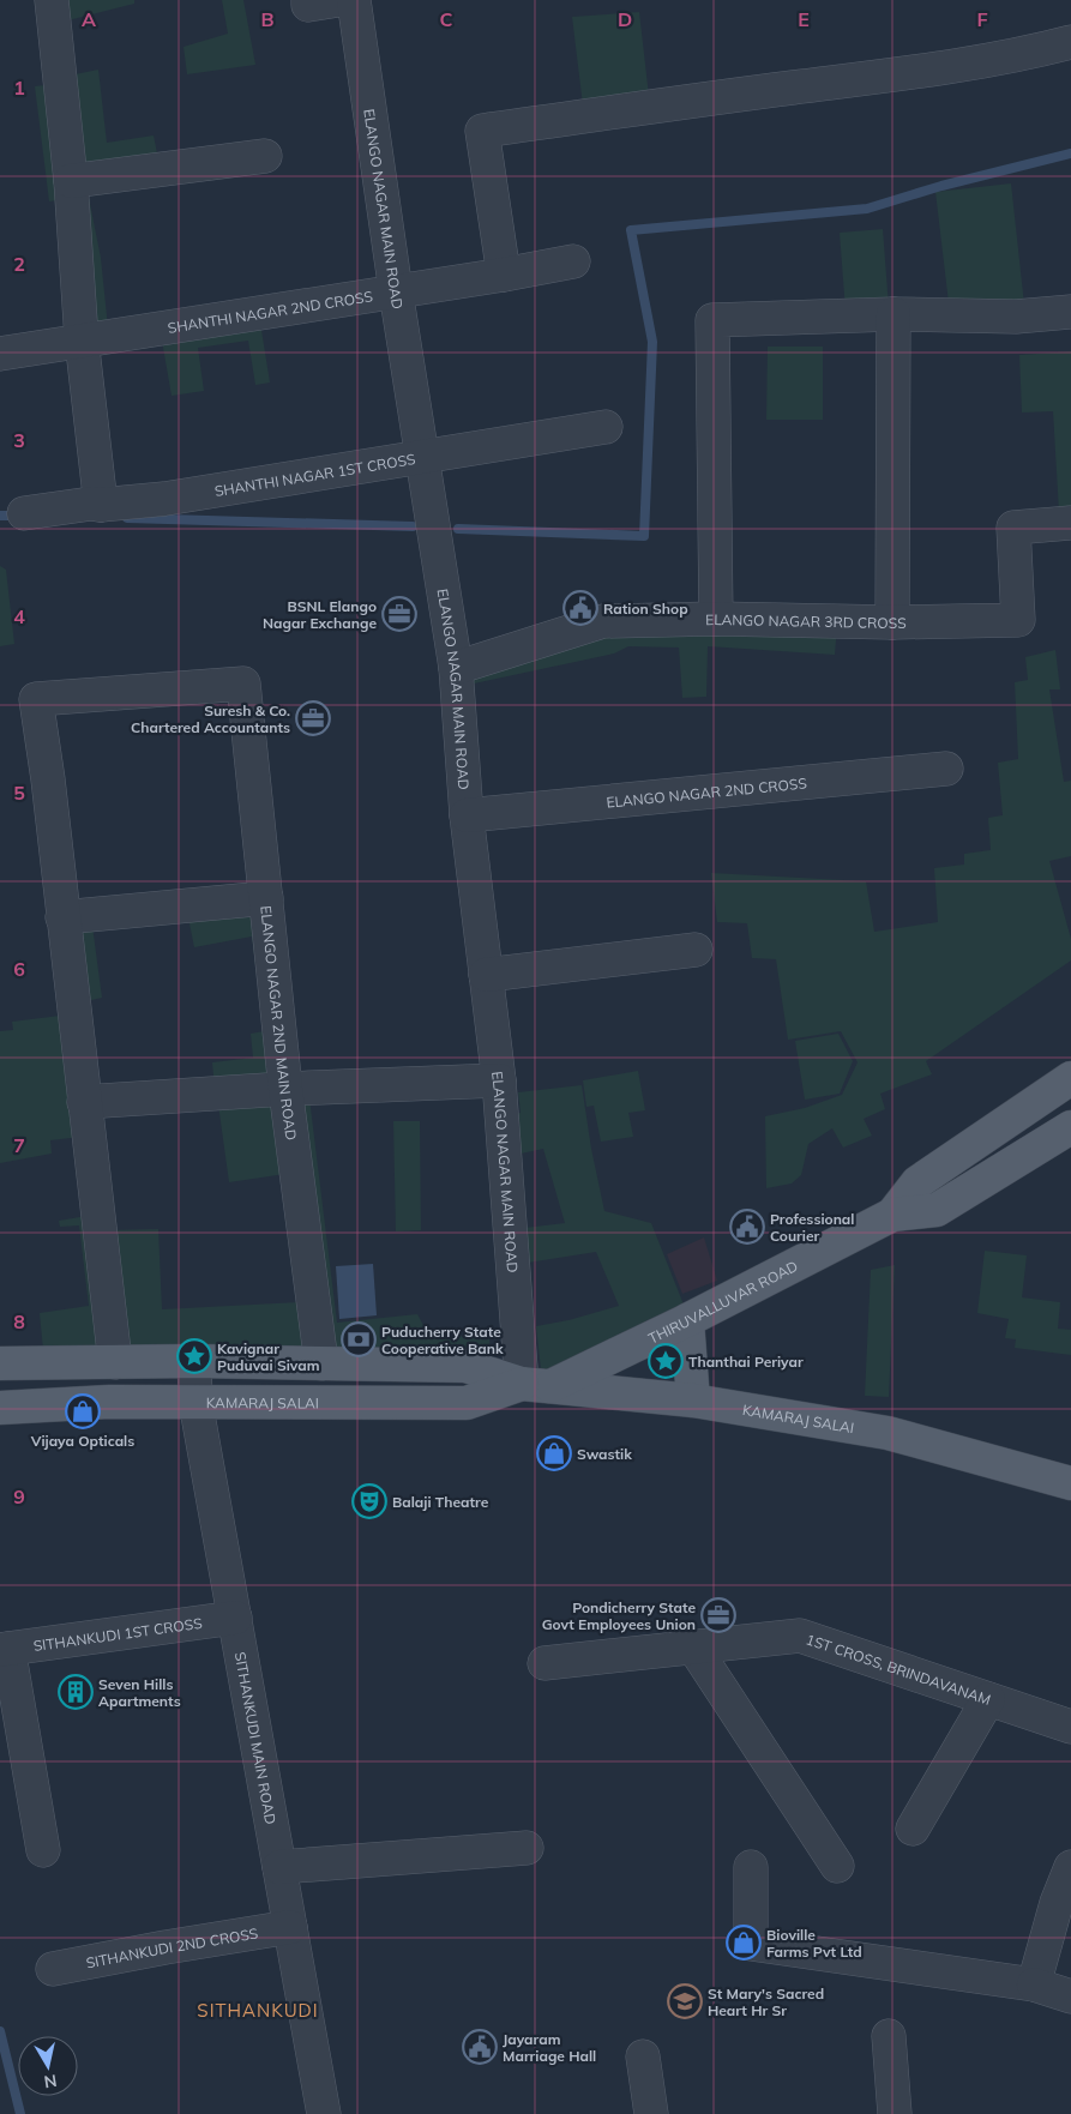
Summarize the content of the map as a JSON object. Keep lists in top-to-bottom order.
{
  "streets": {
    "main road": ["THIRUVALLUVAR ROAD", "KAMARAJ SALAI"],
    "street": [
      "ELANGO NAGAR MAIN ROAD",
      "SHANTHI NAGAR 2ND CROSS",
      "SHANTHI NAGAR 1ST CROSS",
      "ELANGO NAGAR 3RD CROSS",
      "ELANGO NAGAR 2ND CROSS",
      "ELANGO NAGAR 2ND MAIN ROAD",
      "SITHANKUDI 1ST CROSS",
      "1ST CROSS, BRINDAVANAM",
      "SITHANKUDI MAIN ROAD",
      "SITHANKUDI 2ND CROSS"
    ]
  },
  "crossings": [
    ["ELANGO NAGAR MAIN ROAD", "SHANTHI NAGAR 2ND CROSS"],
    ["ELANGO NAGAR MAIN ROAD", "SHANTHI NAGAR 1ST CROSS"],
    ["ELANGO NAGAR MAIN ROAD", "ELANGO NAGAR 3RD CROSS"],
    ["ELANGO NAGAR MAIN ROAD", "ELANGO NAGAR 2ND CROSS"],
    ["ELANGO NAGAR MAIN ROAD", "THIRUVALLUVAR ROAD"],
    ["ELANGO NAGAR MAIN ROAD", "KAMARAJ SALAI"],
    ["ELANGO NAGAR 2ND MAIN ROAD", "KAMARAJ SALAI"],
    ["THIRUVALLUVAR ROAD", "KAMARAJ SALAI"],
    ["KAMARAJ SALAI", "SITHANKUDI MAIN ROAD"],
    ["SITHANKUDI 1ST CROSS", "SITHANKUDI MAIN ROAD"],
    ["SITHANKUDI MAIN ROAD", "SITHANKUDI 2ND CROSS"]
  ],
  "districts": ["SITHANKUDI"],
  "places": {
    "public building": ["Ration Shop", "Professional Courier", "Jayaram Marriage Hall"],
    "office": ["BSNL Elango Nagar Exchange", "Suresh & Co. Chartered Accountants", "Pondicherry State Govt Employees Union"],
    "bank": ["Puducherry State Cooperative Bank"],
    "place": ["Kavignar Puduvai Sivam", "Thanthai Periyar"],
    "shop": ["Vijaya Opticals", "Swastik", "Bioville Farms Pvt Ltd"],
    "theatre": ["Balaji Theatre"],
    "building": ["Seven Hills Apartments"],
    "school or university": ["St Mary's Sacred Heart Hr Sr"]
  },
  "north": "bottom",
  "grid": {
    "columns": [
      "A",
      "B",
      "C",
      "D",
      "E",
      "F"
    ],
    "rows": [
      "1",
      "2",
      "3",
      "4",
      "5",
      "6",
      "7",
      "8",
      "9"
    ]
  }
}
